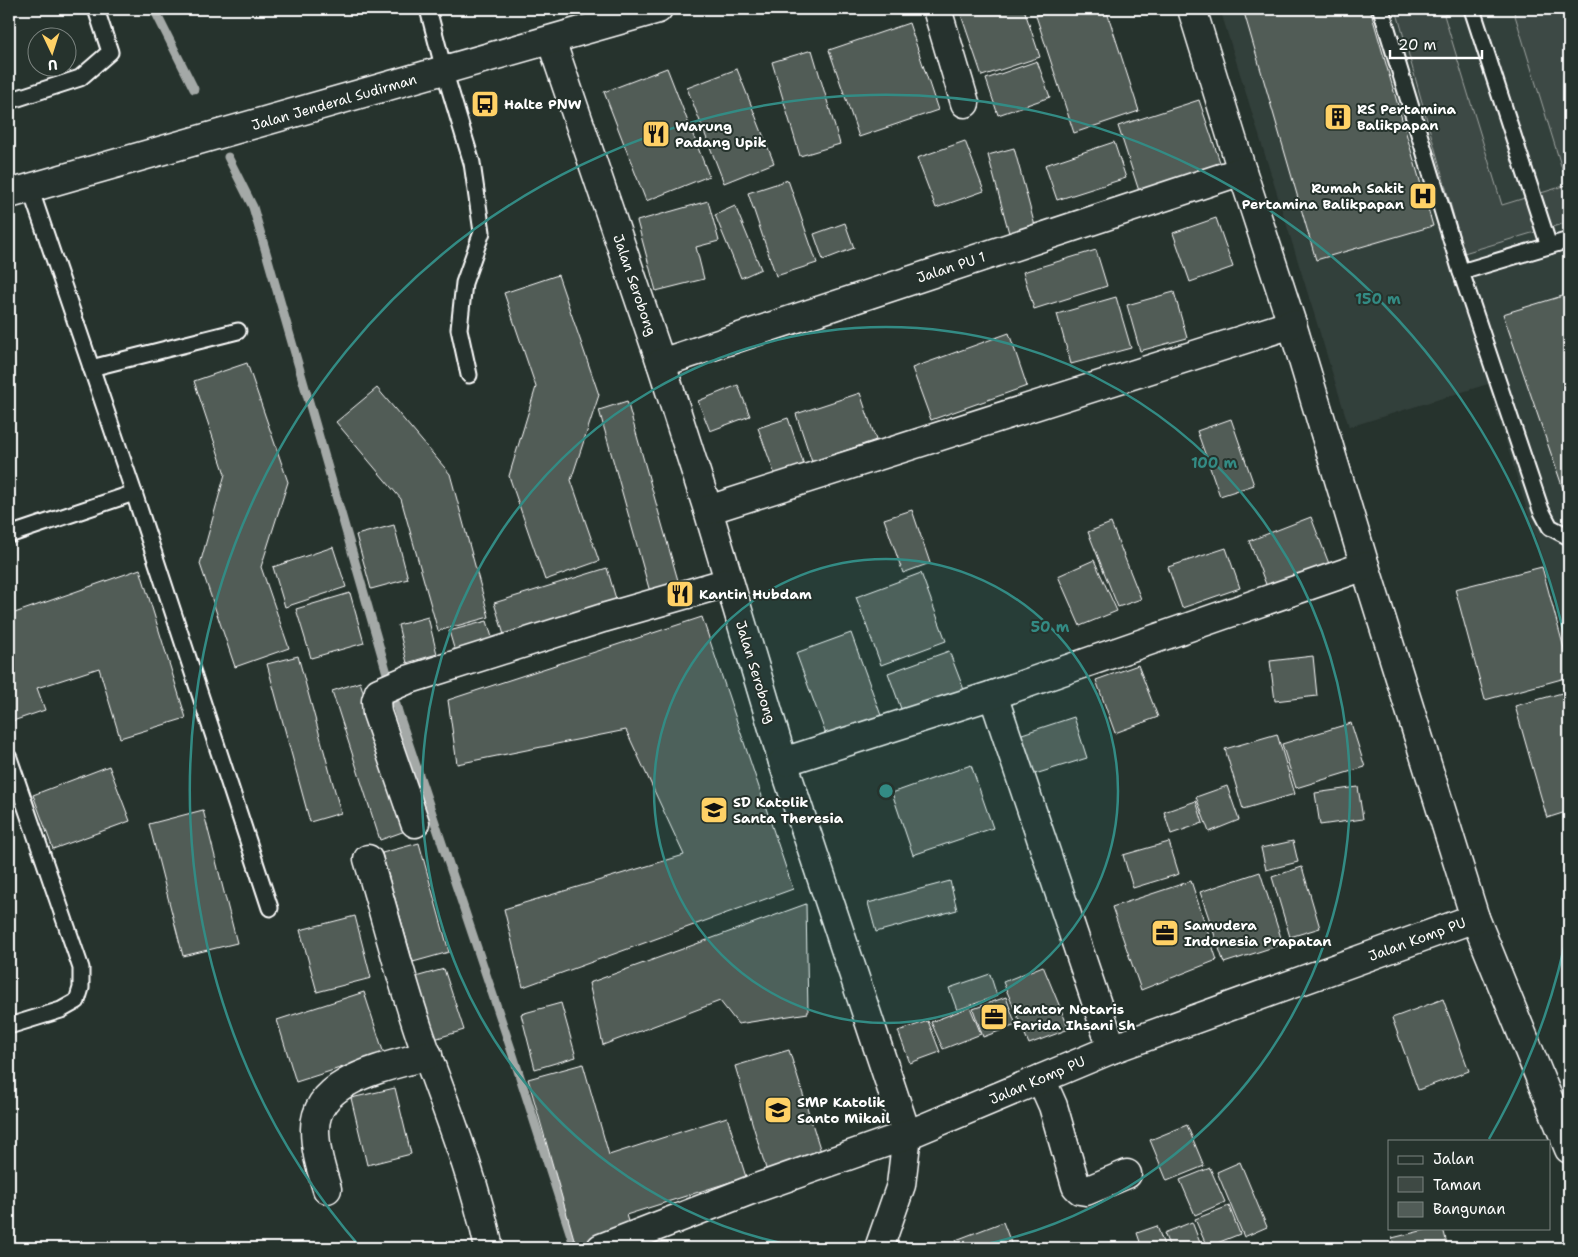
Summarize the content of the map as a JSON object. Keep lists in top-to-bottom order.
{
  "streets": {
    "main road": [
      "Jalan Jenderal Sudirman",
      "Jalan PU 1",
      "Jalan Serobong",
      "Jalan Komp PU"
    ]
  },
  "crossings": [
    ["Jalan Jenderal Sudirman", "Jalan Serobong"],
    ["Jalan PU 1", "Jalan Serobong"],
    ["Jalan Serobong", "Jalan Komp PU"]
  ],
  "places": {
    "bus stop": ["Halte PNW"],
    "building": ["RS Pertamina Balikpapan"],
    "restaurant": ["Warung Padang Upik", "Kantin Hubdam"],
    "hospital": ["Rumah Sakit Pertamina Balikpapan"],
    "school or university": ["SD Katolik Santa Theresia", "SMP Katolik Santo Mikail"],
    "office": ["Samudera Indonesia Prapatan", "Kantor Notaris Farida Ihsani Sh"]
  },
  "legend": ["Jalan", "Taman", "Bangunan"],
  "scale_bar": "20 m",
  "north": "bottom",
  "rings": ["150 m", "100 m", "50 m"]
}
